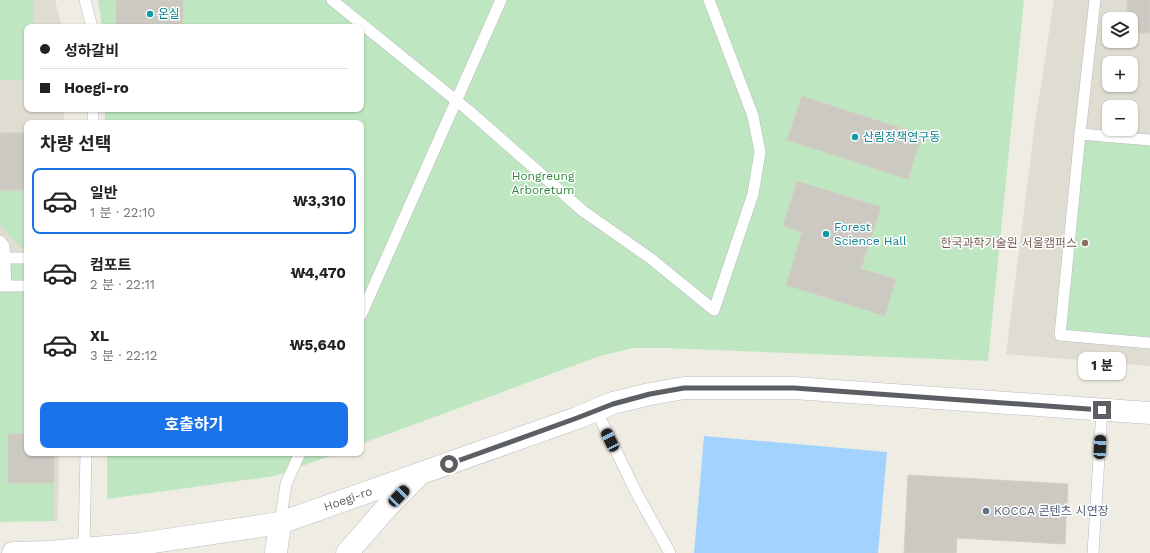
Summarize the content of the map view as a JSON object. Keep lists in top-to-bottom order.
{
  "streets": {
    "main road": ["Hoegi-ro"]
  },
  "parks": ["Hongreung Arboretum"],
  "places": [
    "온실",
    "산림정책연구동",
    "Forest Science Hall",
    "한국과학기술원 서울캠퍼스",
    "KOCCA 콘텐츠 시연장"
  ],
  "page": {
    "map_buttons": ["+", "−"],
    "banner": ["성하갈비", "Hoegi-ro"],
    "heading": "차량 선택",
    "list": [
      {
        "name": "일반",
        "note": "1 분 · 22:10",
        "value": "₩3,310"
      },
      {
        "name": "컴포트",
        "note": "2 분 · 22:11",
        "value": "₩4,470"
      },
      {
        "name": "XL",
        "note": "3 분 · 22:12",
        "value": "₩5,640"
      }
    ],
    "bubble": "1 분",
    "buttons": "호출하기"
  }
}
